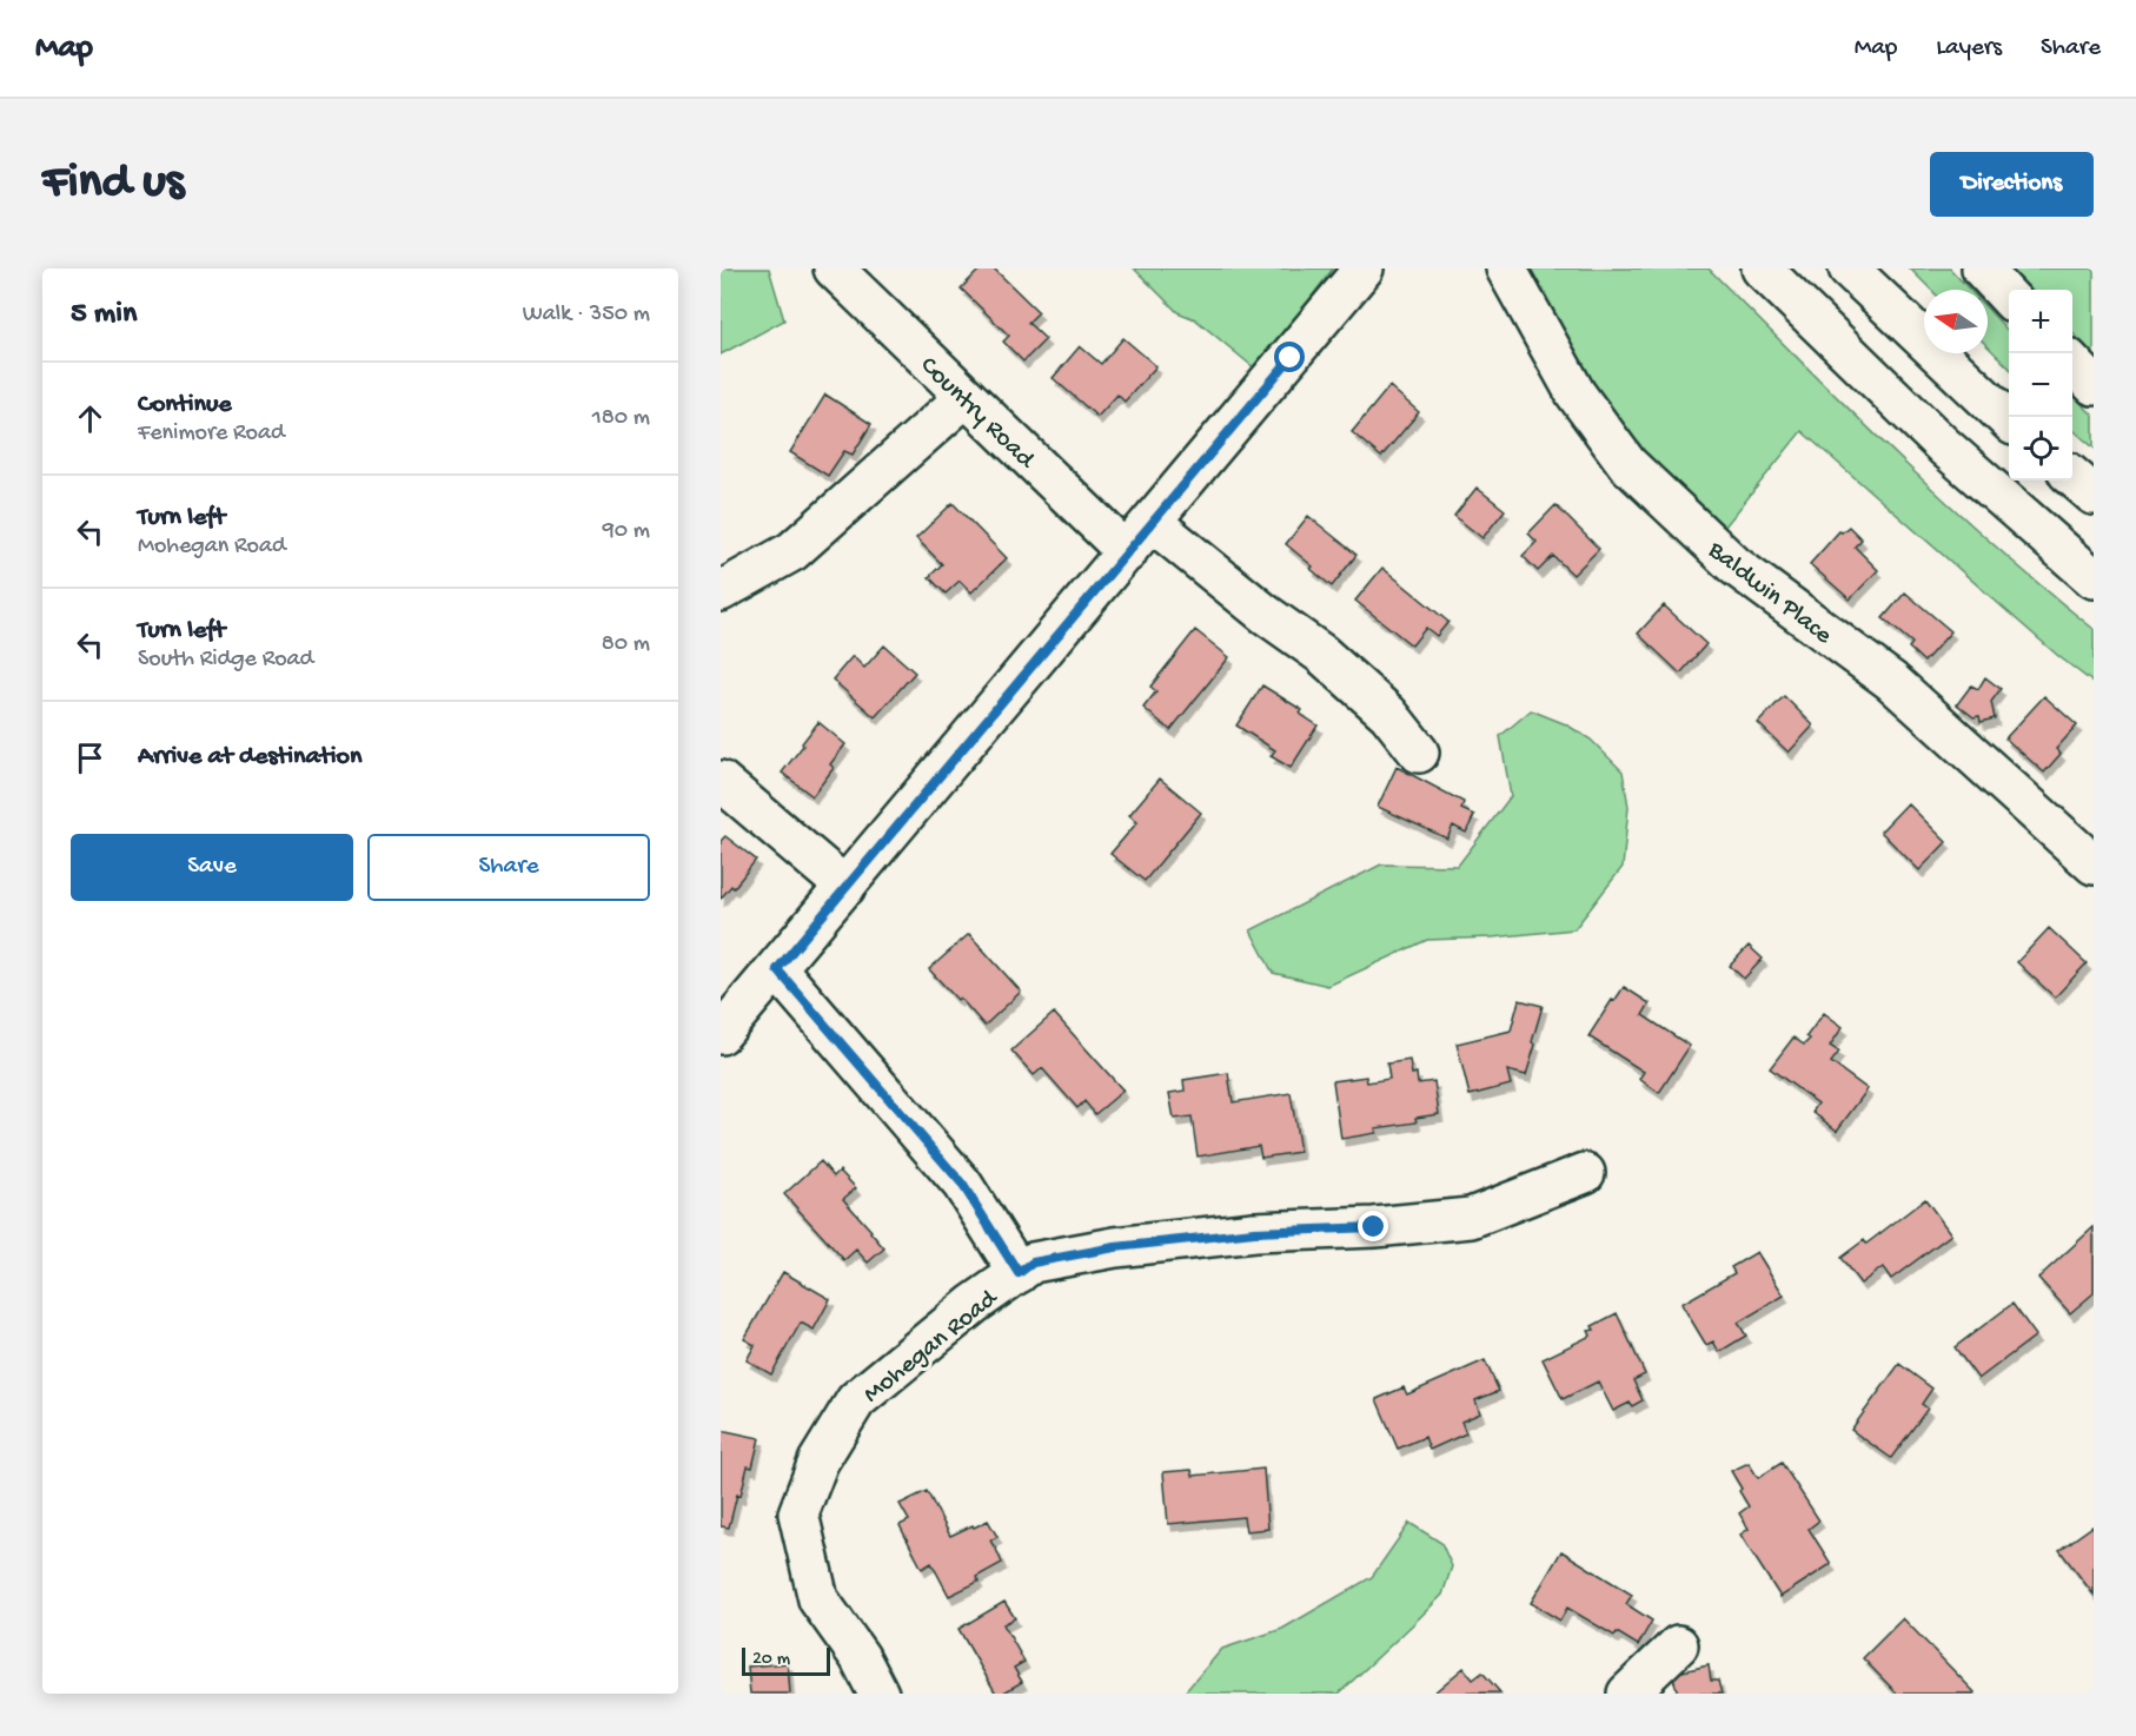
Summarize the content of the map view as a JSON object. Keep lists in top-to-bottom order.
{
  "streets": {
    "main road": ["Country Road", "Baldwin Place", "Mohegan Road"]
  },
  "scale_bar": "20 m",
  "north": "left",
  "page": {
    "header": "Map",
    "nav": ["Map", "Layers", "Share"],
    "buttons": [
      "Directions",
      ["Save", "Share"]
    ],
    "title": "Find us",
    "heading": ["5 min", "Walk · 350 m"],
    "map_buttons": ["+", "−"],
    "list": [
      ["Continue", "Fenimore Road", "180 m"],
      ["Turn left", "Mohegan Road", "90 m"],
      ["Turn left", "South Ridge Road", "80 m"],
      "Arrive at destination"
    ],
    "scale": "20 m"
  }
}
